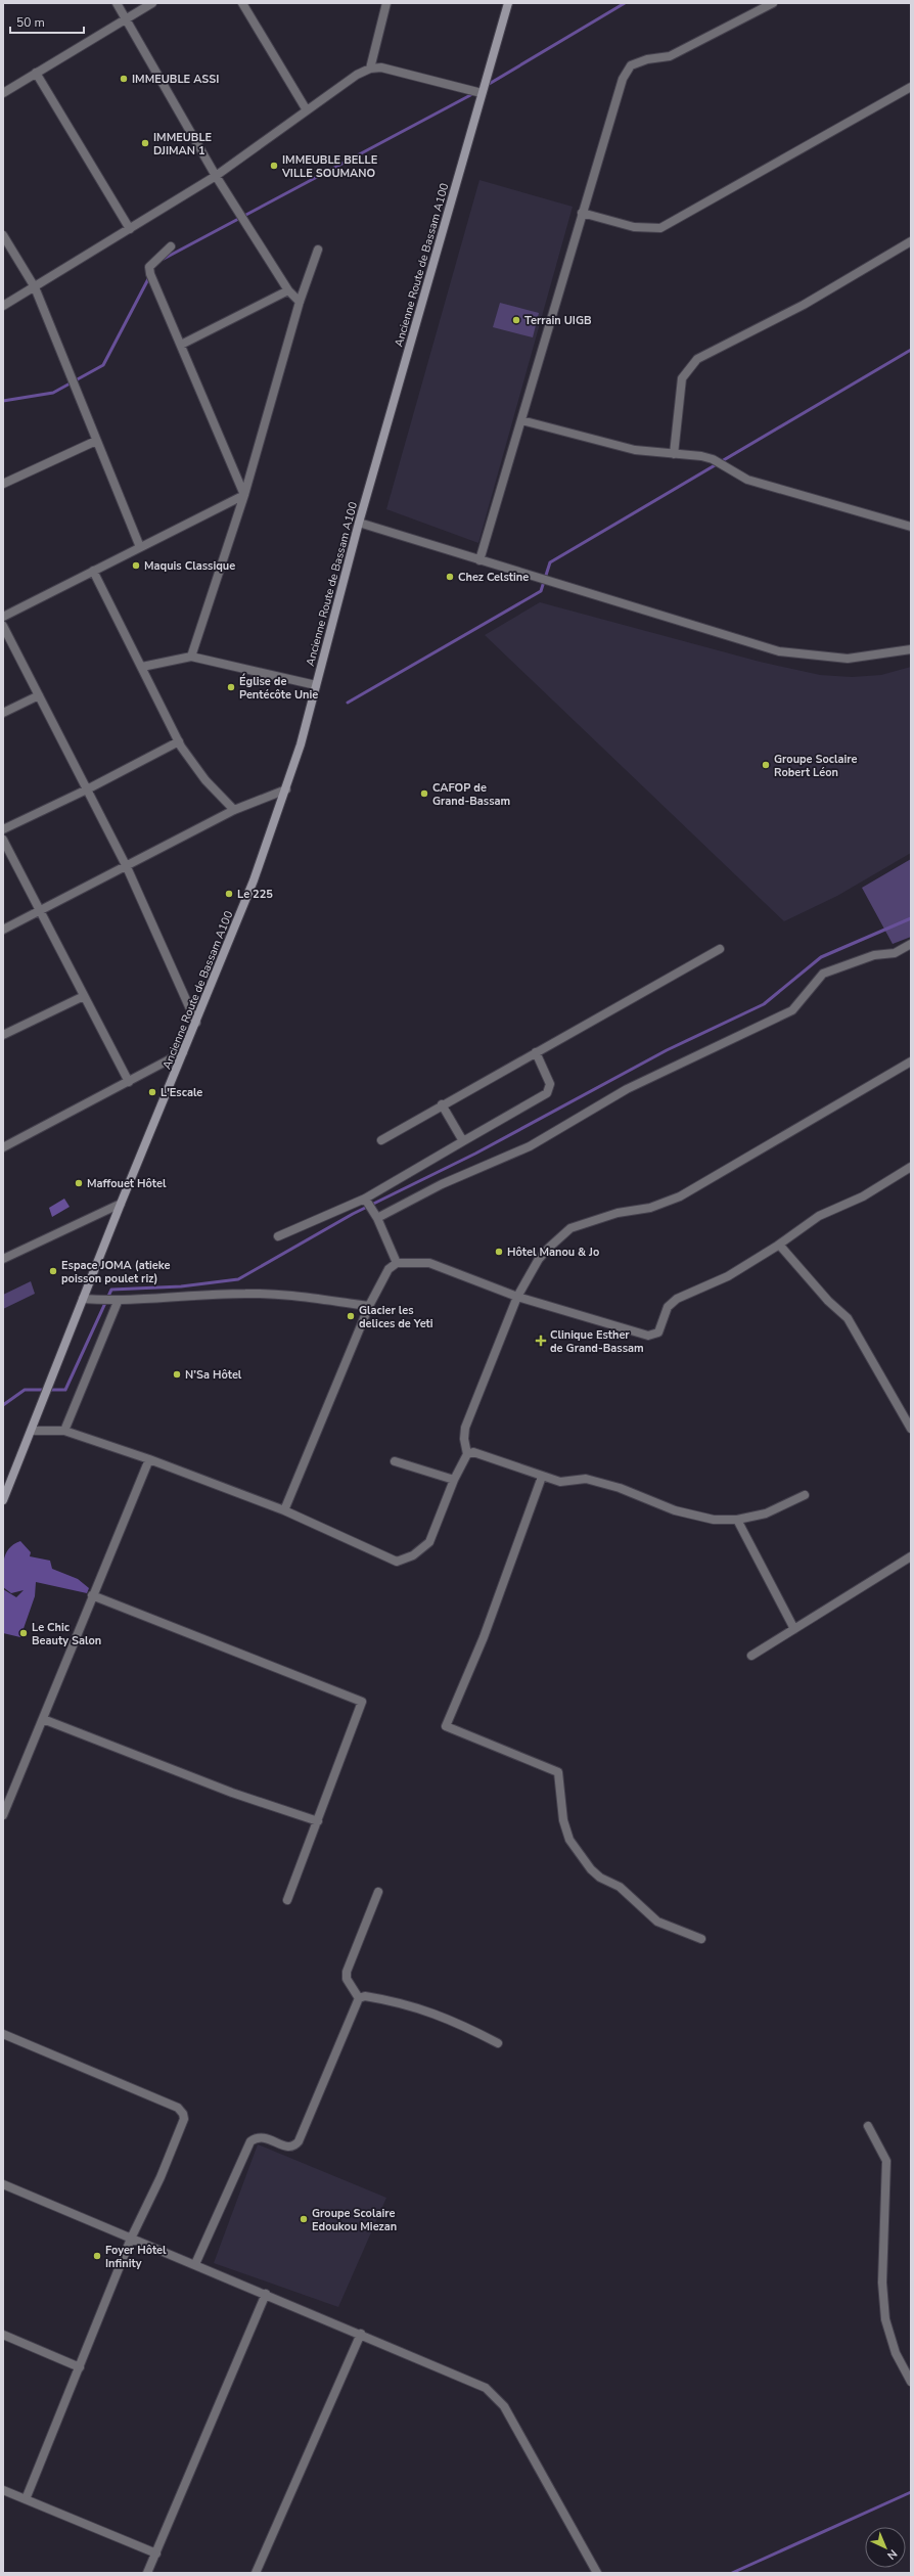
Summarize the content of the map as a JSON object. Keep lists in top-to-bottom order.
{
  "streets": {
    "main road": ["Ancienne Route de Bassam A100"]
  },
  "places": {
    "other": [
      "IMMEUBLE ASSI",
      "IMMEUBLE DJIMAN 1",
      "IMMEUBLE BELLE VILLE SOUMANO",
      "Terrain UIGB",
      "Maquis Classique",
      "Chez Celstine",
      "Église de Pentécôte Unie",
      "Groupe Soclaire Robert Léon",
      "CAFOP de Grand-Bassam",
      "Le 225",
      "L'Escale",
      "Maffouet Hôtel",
      "Hôtel Manou & Jo",
      "Espace JOMA (atieke poisson poulet riz)",
      "Glacier les delices de Yeti",
      "N’Sa Hôtel",
      "Le Chic Beauty Salon",
      "Groupe Scolaire Edoukou Miezan",
      "Foyer Hôtel Infinity"
    ],
    "health": ["Clinique Esther de Grand-Bassam"]
  },
  "scale_bar": "50 m",
  "north": "bottom right"
}
